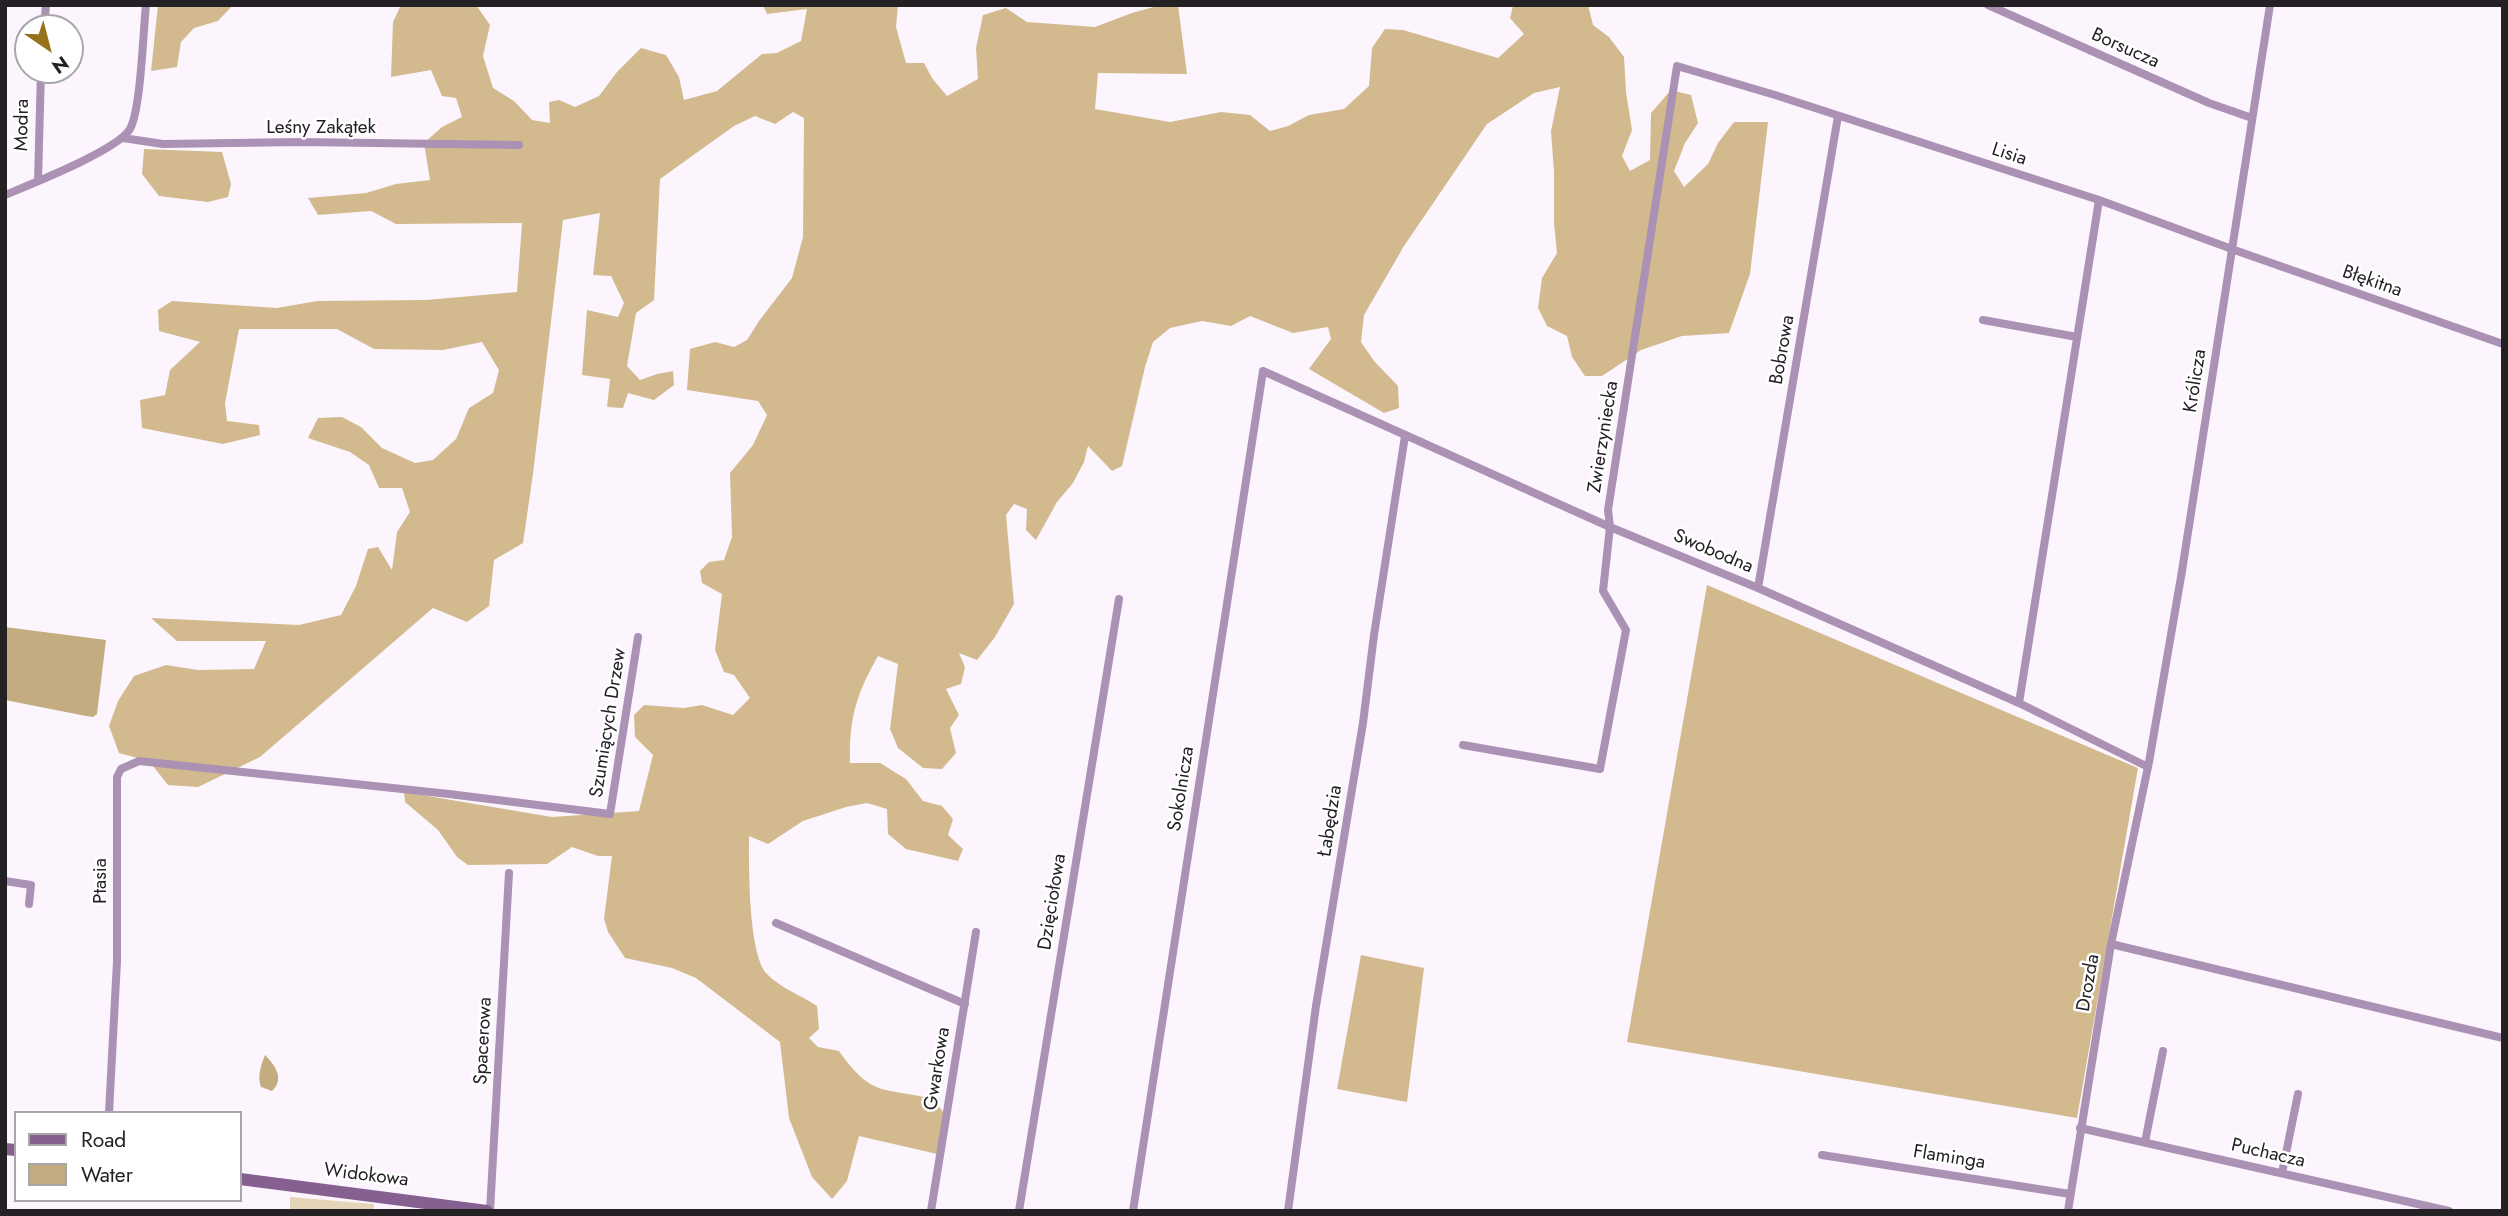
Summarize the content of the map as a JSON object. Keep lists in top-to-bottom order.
{
  "streets": {
    "street": [
      "Borsucza",
      "Modra",
      "Leśny Zakątek",
      "Lisia",
      "Błękitna",
      "Bobrowa",
      "Królicza",
      "Zwierzyniecka",
      "Swobodna",
      "Szumiących Drzew",
      "Sokolnicza",
      "Łabędzia",
      "Ptasia",
      "Dzięciołowa",
      "Drozda",
      "Spacerowa",
      "Gwarkowa",
      "Puchacza",
      "Flaminga",
      "Widokowa"
    ]
  },
  "crossings": [
    ["Borsucza", "Królicza"],
    ["Lisia", "Błękitna"],
    ["Lisia", "Bobrowa"],
    ["Lisia", "Królicza"],
    ["Lisia", "Zwierzyniecka"],
    ["Błękitna", "Królicza"],
    ["Bobrowa", "Swobodna"],
    ["Królicza", "Swobodna"],
    ["Królicza", "Drozda"],
    ["Zwierzyniecka", "Swobodna"],
    ["Swobodna", "Sokolnicza"],
    ["Swobodna", "Łabędzia"],
    ["Swobodna", "Drozda"],
    ["Szumiących Drzew", "Ptasia"],
    ["Drozda", "Puchacza"],
    ["Drozda", "Flaminga"],
    ["Spacerowa", "Widokowa"]
  ],
  "legend": ["Road", "Water"],
  "north": "bottom right"
}
